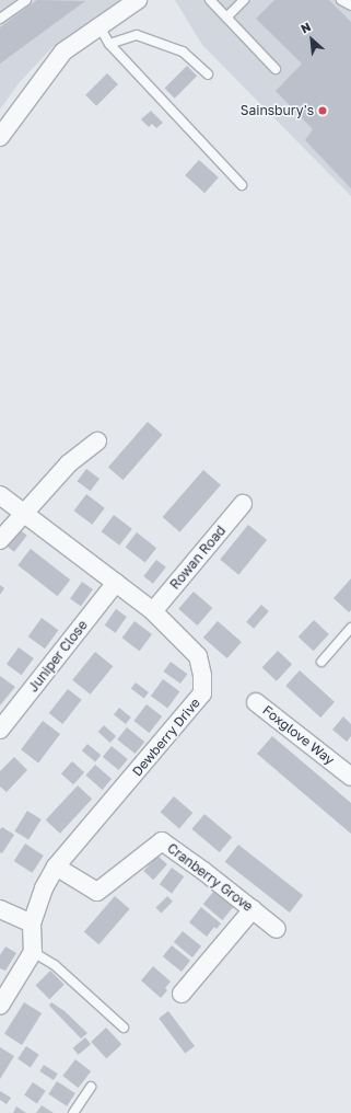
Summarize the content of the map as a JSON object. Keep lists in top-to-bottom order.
{
  "streets": {
    "street": [
      "Rowan Road",
      "Juniper Close",
      "Foxglove Way",
      "Dewberry Drive",
      "Cranberry Grove"
    ]
  },
  "crossings": [
    ["Rowan Road", "Dewberry Drive"],
    ["Juniper Close", "Dewberry Drive"],
    ["Dewberry Drive", "Cranberry Grove"]
  ],
  "places": ["Sainsbury's"],
  "north": "top left"
}
